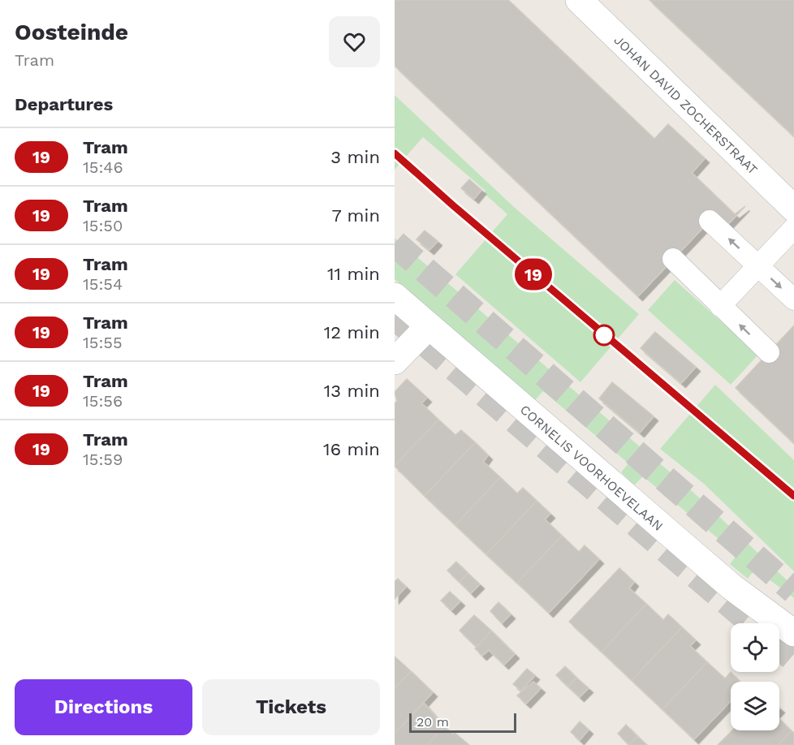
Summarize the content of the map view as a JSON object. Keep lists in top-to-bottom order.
{
  "streets": {
    "street": ["JOHAN DAVID ZOCHERSTRAAT", "CORNELIS VOORHOEVELAAN"]
  },
  "lines": ["tram line 19"],
  "scale_bar": "20 m",
  "page": {
    "heading": [
      ["Oosteinde", "Tram"],
      "Departures"
    ],
    "on_map": "19",
    "list": [
      {
        "mark": "19",
        "name": "Tram",
        "note": "15:46",
        "value": "3 min"
      },
      {
        "mark": "19",
        "name": "Tram",
        "note": "15:50",
        "value": "7 min"
      },
      {
        "mark": "19",
        "name": "Tram",
        "note": "15:54",
        "value": "11 min"
      },
      {
        "mark": "19",
        "name": "Tram",
        "note": "15:55",
        "value": "12 min"
      },
      {
        "mark": "19",
        "name": "Tram",
        "note": "15:56",
        "value": "13 min"
      },
      {
        "mark": "19",
        "name": "Tram",
        "note": "15:59",
        "value": "16 min"
      }
    ],
    "buttons": ["Directions", "Tickets"],
    "scale": "20 m"
  }
}
